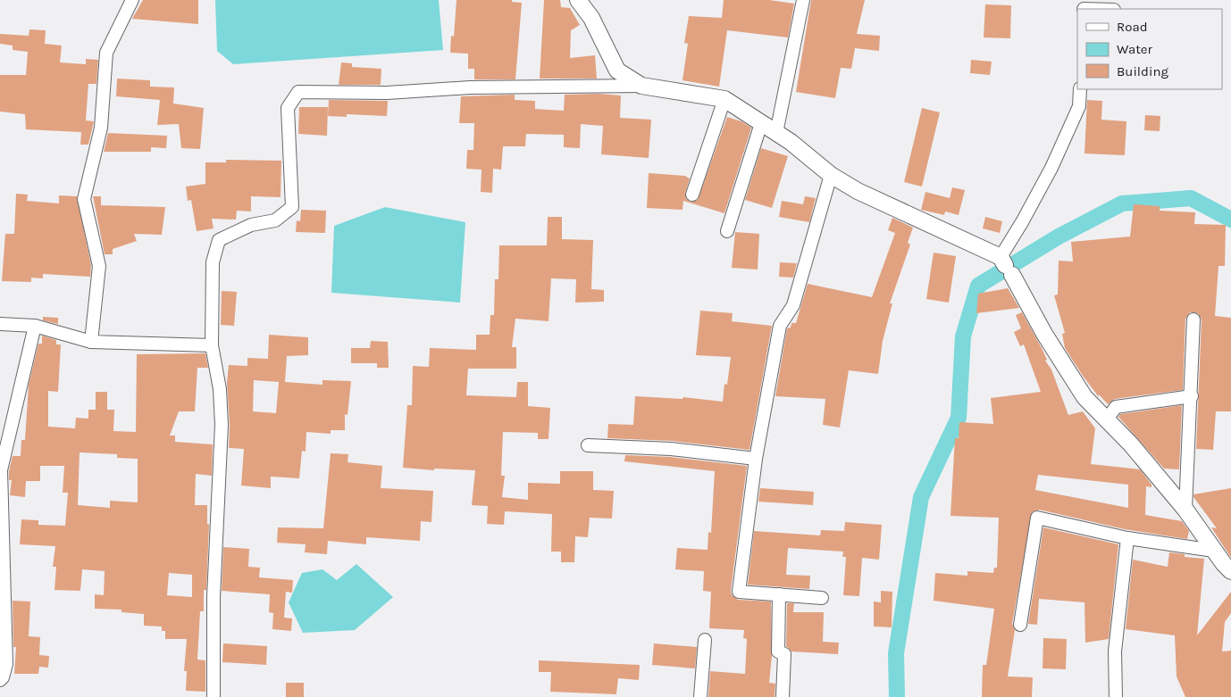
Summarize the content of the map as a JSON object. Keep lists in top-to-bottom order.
{
  "legend": ["Road", "Water", "Building"]
}
